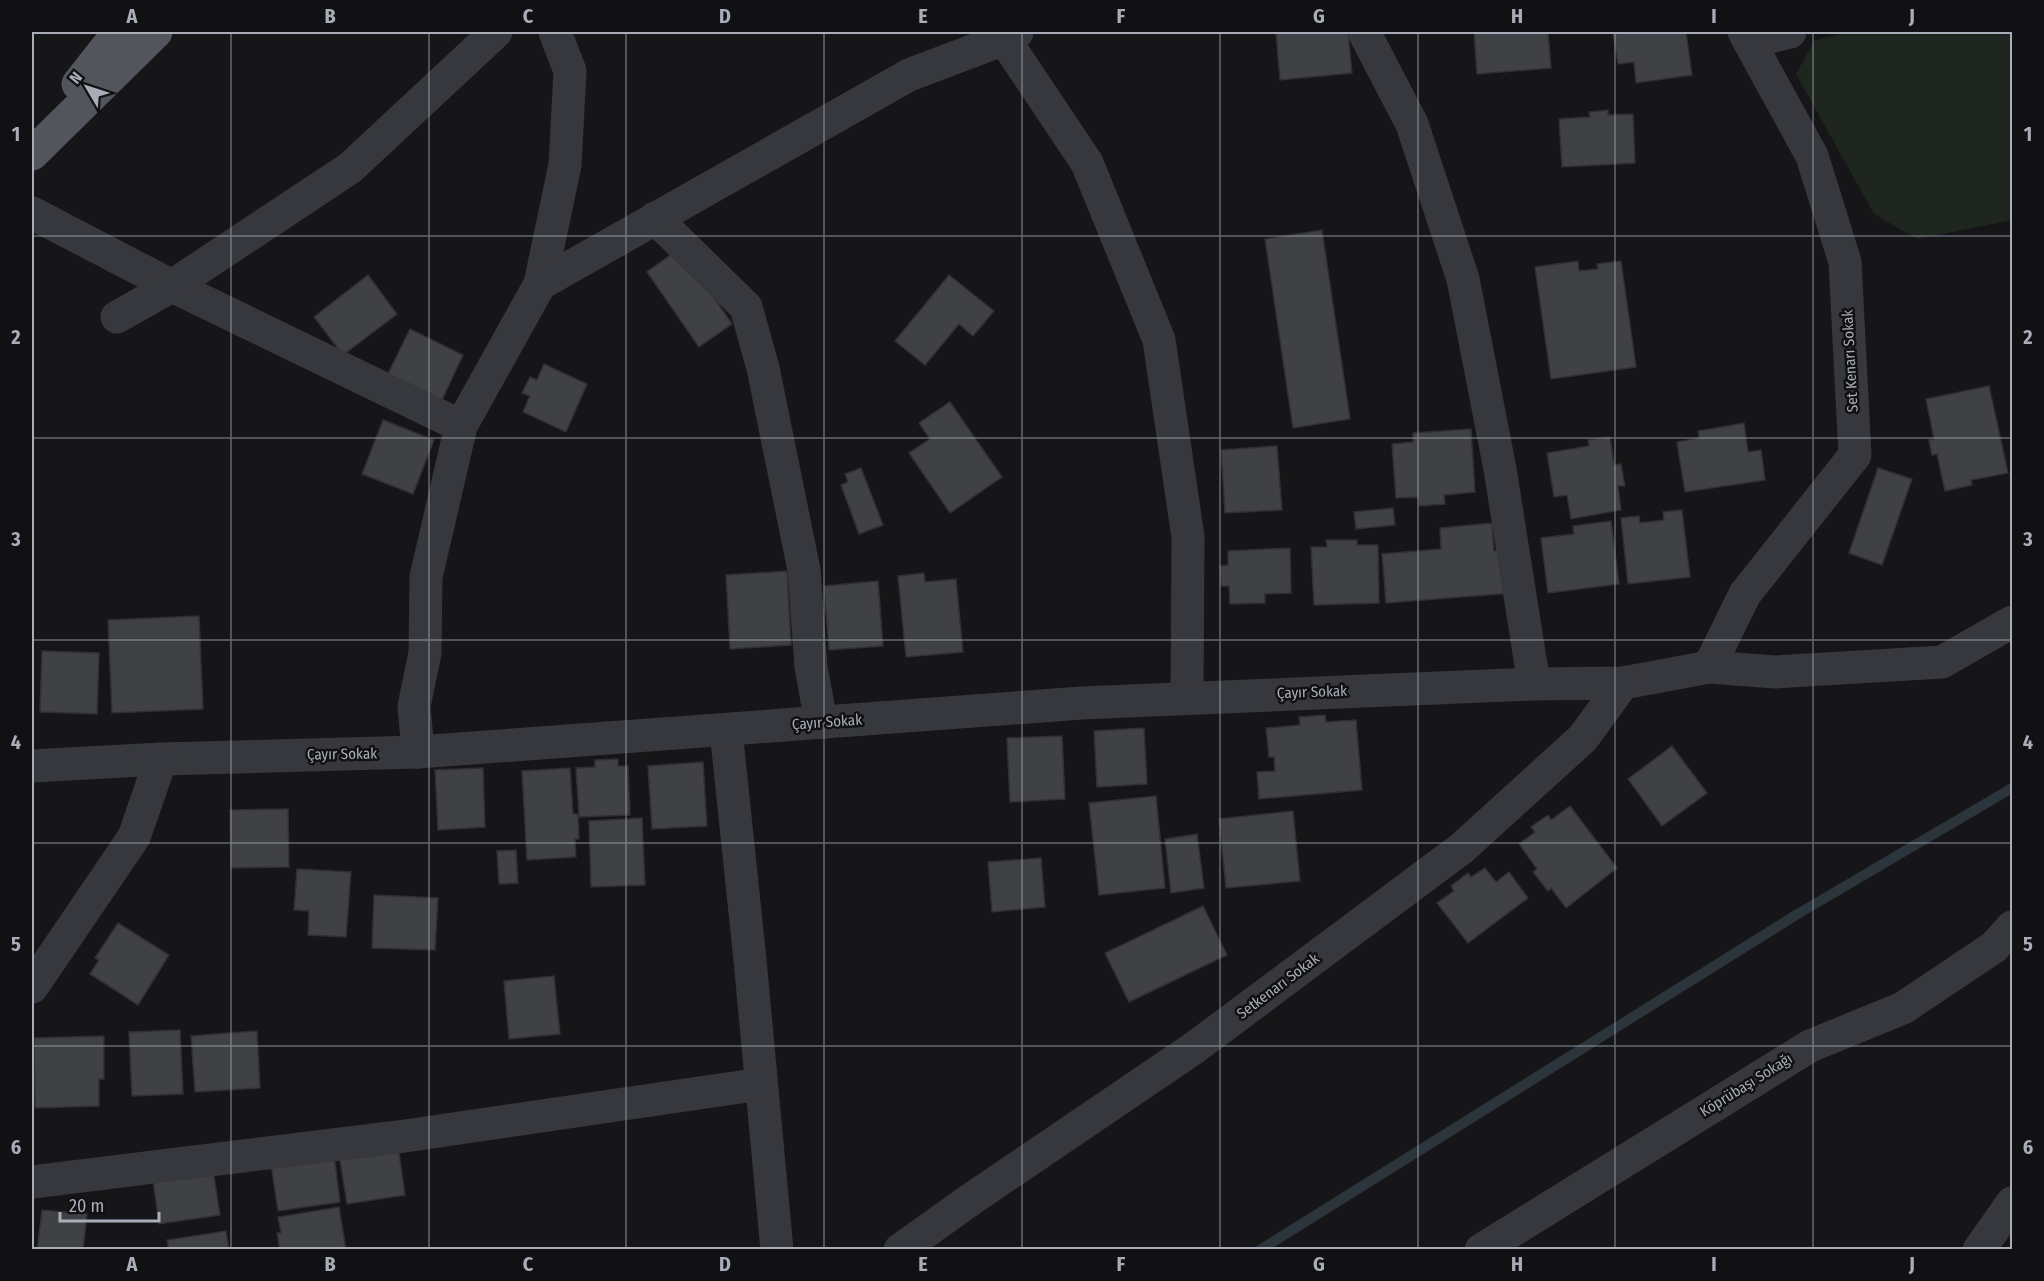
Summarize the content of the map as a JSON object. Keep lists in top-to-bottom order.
{
  "streets": {
    "street": [
      "Set Kenarı Sokak",
      "Çayır Sokak",
      "Setkenarı Sokak",
      "Köprübaşı Sokağı"
    ]
  },
  "crossings": [
    ["Set Kenarı Sokak", "Çayır Sokak"],
    ["Çayır Sokak", "Setkenarı Sokak"]
  ],
  "scale_bar": "20 m",
  "north": "top left",
  "grid": {
    "columns": [
      "A",
      "B",
      "C",
      "D",
      "E",
      "F",
      "G",
      "H",
      "I",
      "J"
    ],
    "rows": [
      "1",
      "2",
      "3",
      "4",
      "5",
      "6"
    ]
  }
}
